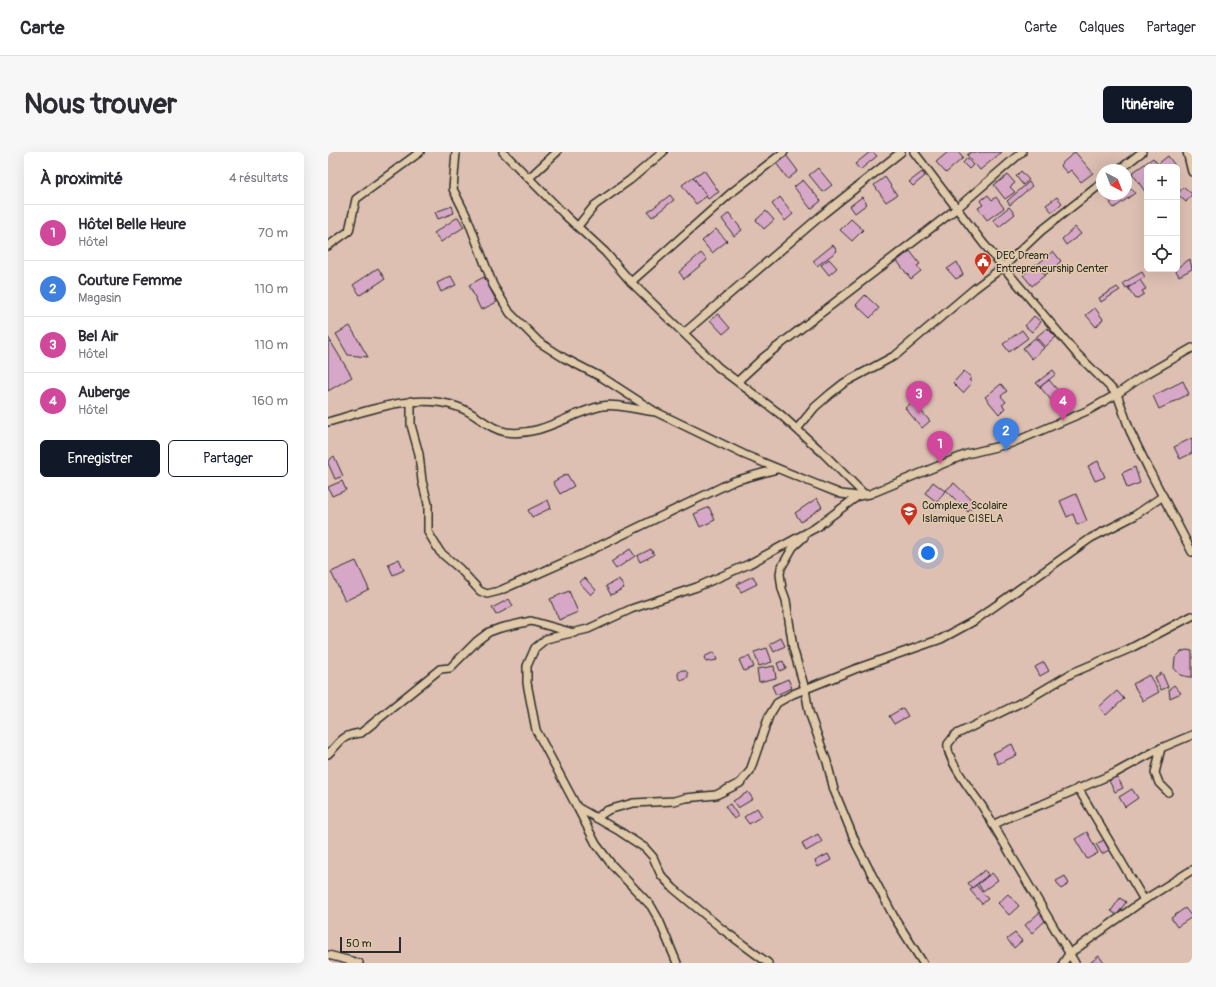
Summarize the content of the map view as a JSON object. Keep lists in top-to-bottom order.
{
  "places": {
    "public building": ["DEC Dream Entrepreneurship Center"],
    "school or university": ["Complexe Scolaire Islamique CISELA"]
  },
  "scale_bar": "50 m",
  "north": "bottom right",
  "page": {
    "header": "Carte",
    "nav": ["Carte", "Calques", "Partager"],
    "buttons": [
      "Itinéraire",
      ["Enregistrer", "Partager"]
    ],
    "title": "Nous trouver",
    "heading": ["À proximité", "4 résultats"],
    "map_buttons": ["+", "−"],
    "list": [
      {
        "mark": "1",
        "name": "Hôtel Belle Heure",
        "note": "Hôtel",
        "value": "70 m"
      },
      {
        "mark": "2",
        "name": "Couture Femme",
        "note": "Magasin",
        "value": "110 m"
      },
      {
        "mark": "3",
        "name": "Bel Air",
        "note": "Hôtel",
        "value": "110 m"
      },
      {
        "mark": "4",
        "name": "Auberge",
        "note": "Hôtel",
        "value": "160 m"
      }
    ],
    "pins": [
      "3",
      "4",
      "2",
      "1"
    ],
    "scale": "50 m"
  }
}
